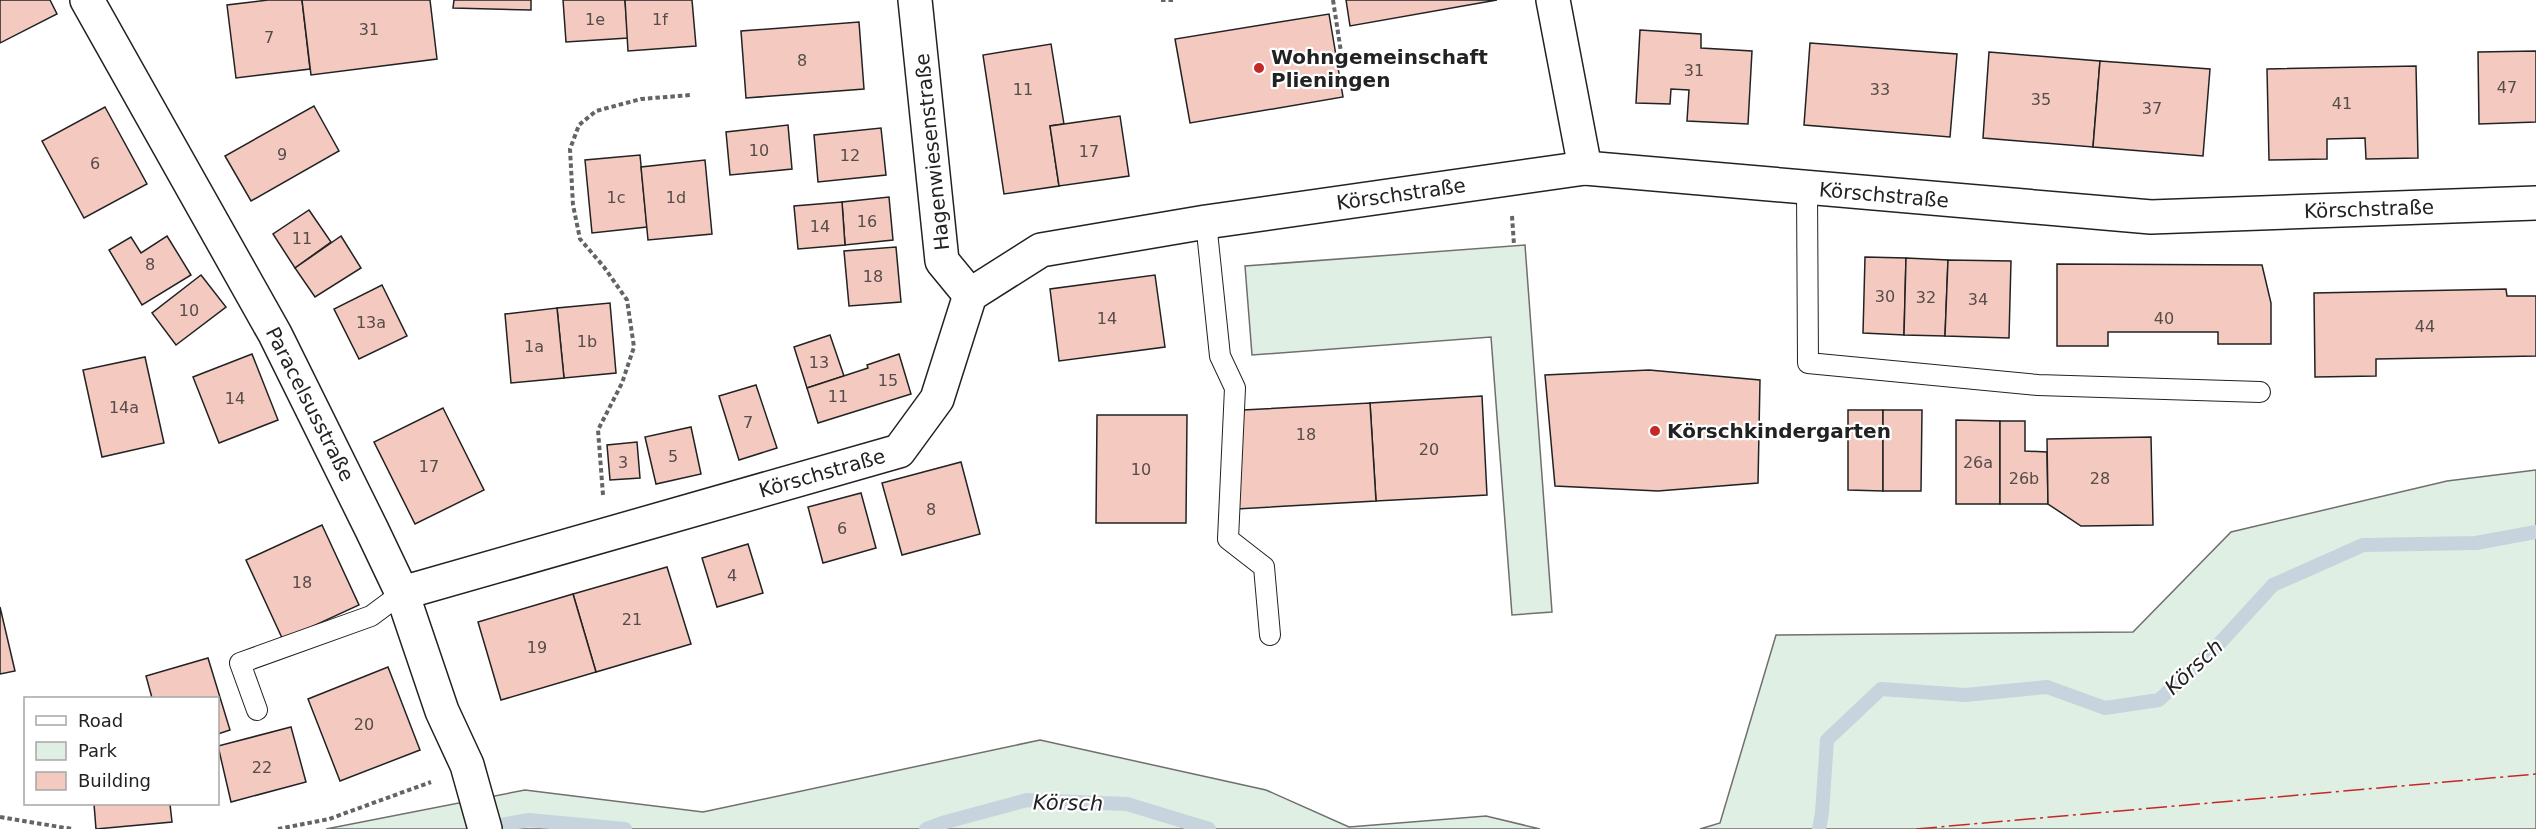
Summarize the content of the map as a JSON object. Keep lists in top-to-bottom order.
{
  "streets": {
    "street": ["Hagenwiesenstraße", "Körschstraße", "Paracelsusstraße"]
  },
  "crossings": [
    ["Hagenwiesenstraße", "Körschstraße"],
    ["Körschstraße", "Paracelsusstraße"]
  ],
  "water": ["Körsch"],
  "places": ["Wohngemeinschaft Plieningen", "Körschkindergarten"],
  "house_numbers": [
    "1e",
    "1f",
    "31",
    "7",
    "8",
    "31",
    "47",
    "11",
    "33",
    "35",
    "41",
    "37",
    "10",
    "17",
    "9",
    "12",
    "6",
    "1c",
    "1d",
    "16",
    "14",
    "11",
    "8",
    "18",
    "30",
    "32",
    "34",
    "10",
    "14",
    "40",
    "13a",
    "44",
    "1b",
    "1a",
    "13",
    "15",
    "11",
    "14",
    "14a",
    "7",
    "18",
    "20",
    "5",
    "3",
    "26a",
    "17",
    "10",
    "26b",
    "28",
    "8",
    "6",
    "4",
    "18",
    "21",
    "19",
    "20",
    "22"
  ],
  "legend": ["Road", "Park", "Building"]
}
